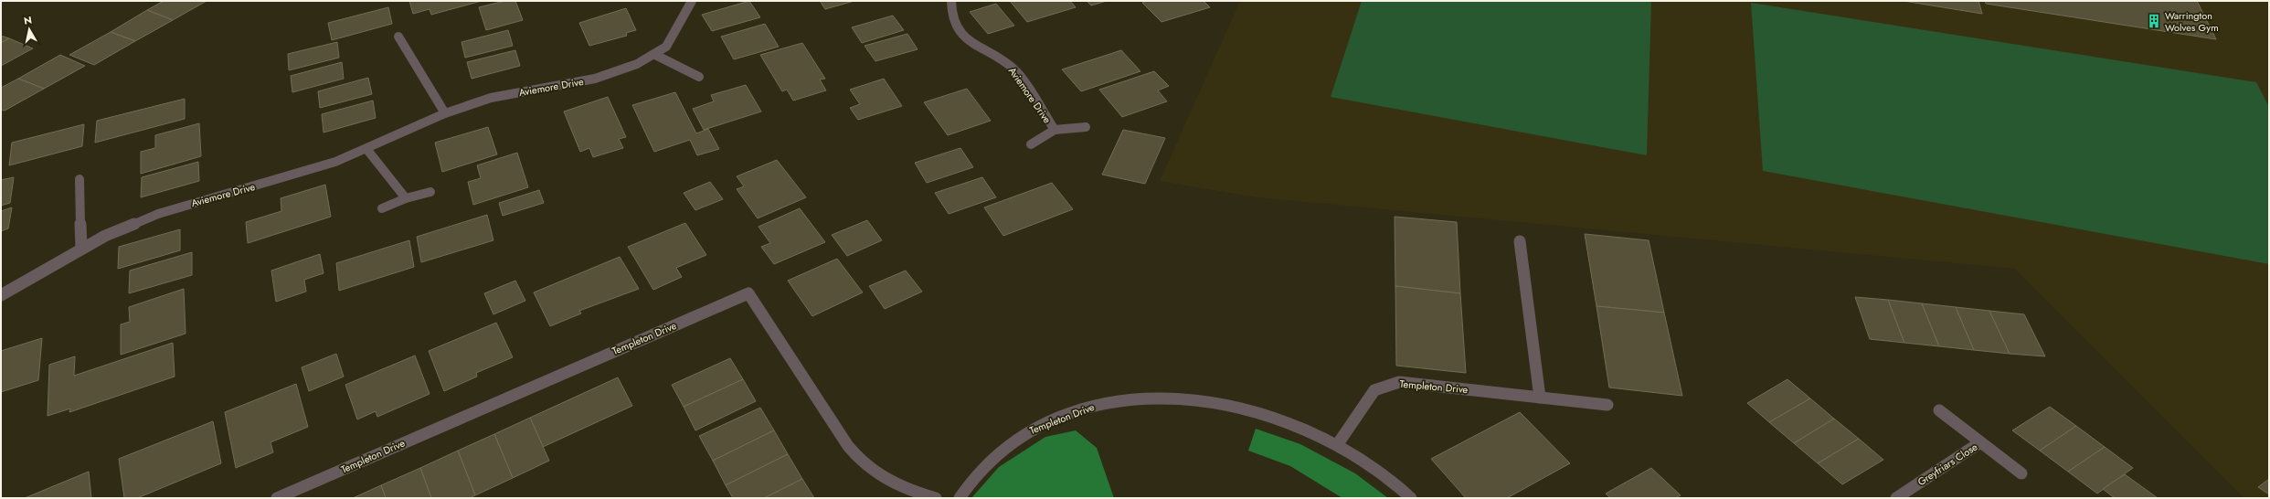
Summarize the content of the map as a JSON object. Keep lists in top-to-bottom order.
{
  "streets": {
    "street": ["Aviemore Drive", "Templeton Drive", "Greyfriars Close"]
  },
  "places": {
    "building": ["Warrington Wolves Gym"]
  },
  "north": "top"
}
